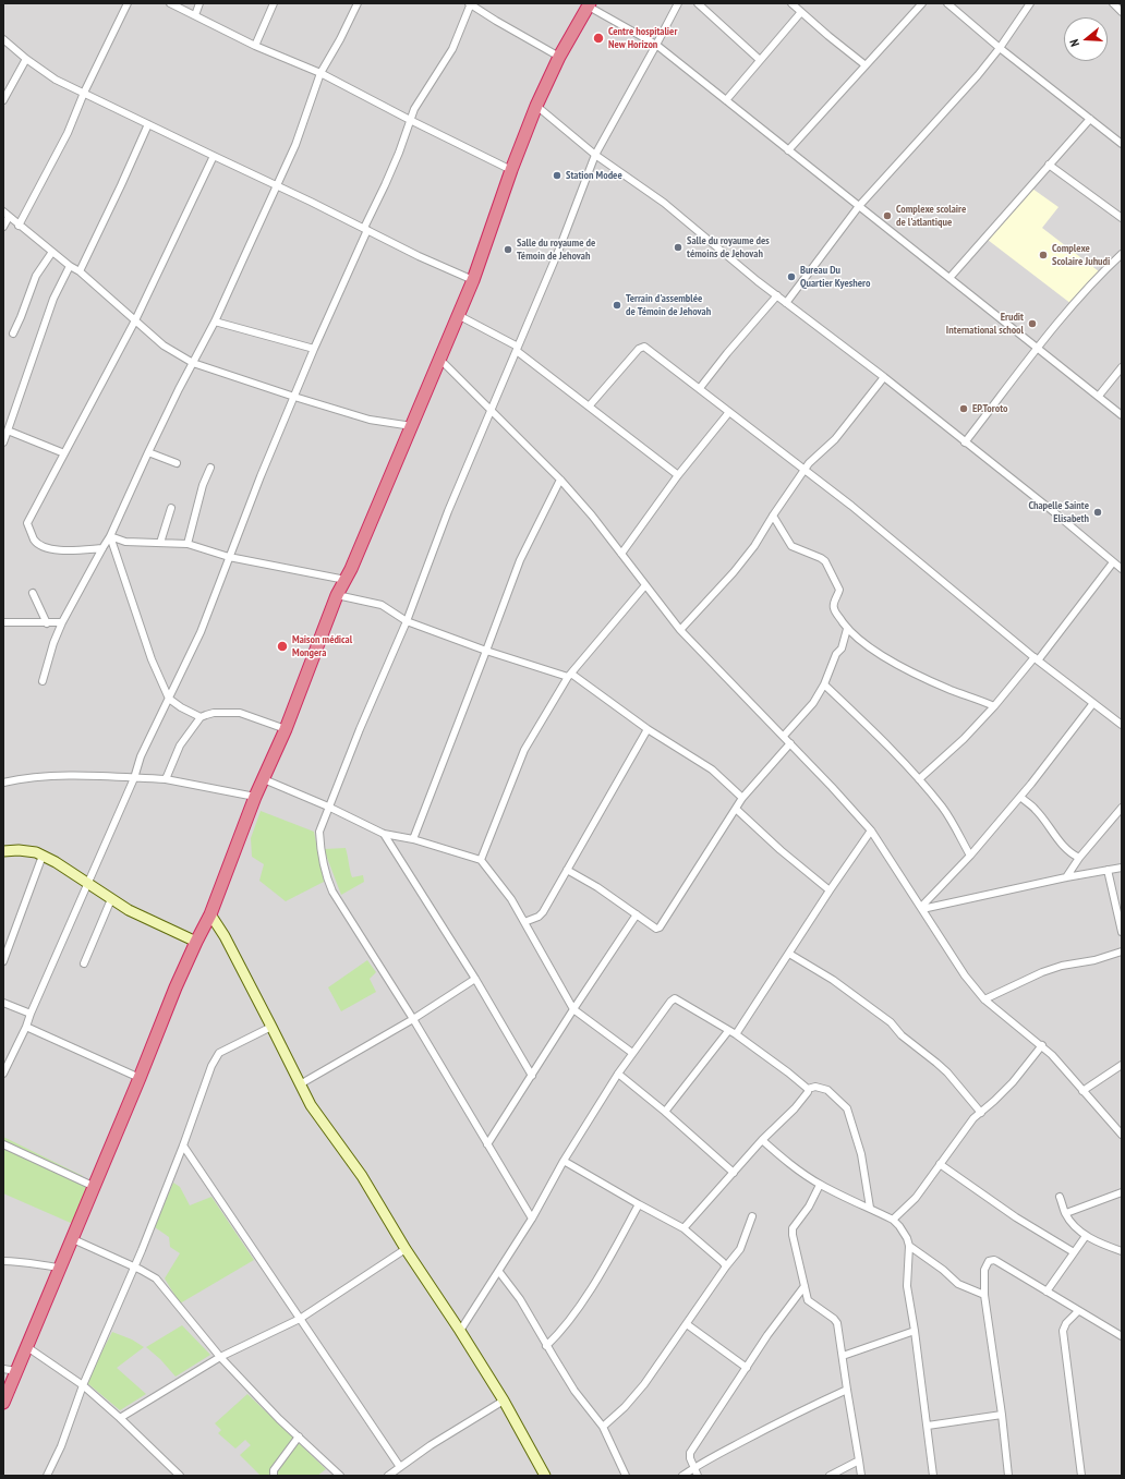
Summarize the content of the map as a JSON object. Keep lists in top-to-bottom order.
{
  "places": [
    "Centre hospitalier New Horizon",
    "Station Modee",
    "Complexe scolaire de l'atlantique",
    "Salle du royaume des témoins de Jehovah",
    "Salle du royaume de Témoin de Jehovah",
    "Complexe Scolaire Juhudi",
    "Bureau Du Quartier Kyeshero",
    "Terrain d'assemblée de Témoin de Jehovah",
    "Erudit International school",
    "EP.Toroto",
    "Chapelle Sainte Elisabeth",
    "Maison médical Mongera"
  ],
  "north": "left"
}
